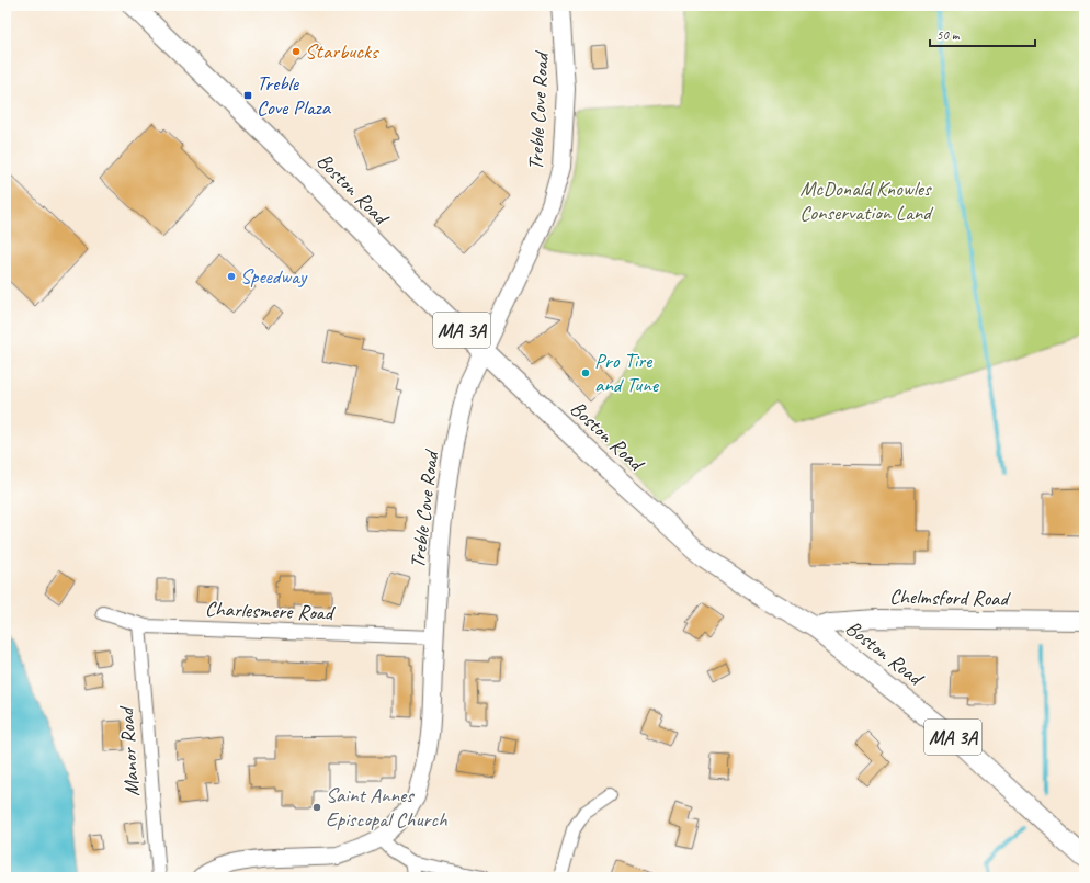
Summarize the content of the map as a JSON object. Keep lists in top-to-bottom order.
{
  "streets": {
    "main road": ["Boston Road", "MA 3A"],
    "street": [
      "Treble Cove Road",
      "Chelmsford Road",
      "Charlesmere Road",
      "Manor Road"
    ]
  },
  "crossings": [
    ["Treble Cove Road", "Boston Road"],
    ["Treble Cove Road", "Charlesmere Road"],
    ["Boston Road", "Chelmsford Road"],
    ["Charlesmere Road", "Manor Road"]
  ],
  "parks": ["McDonald Knowles Conservation Land"],
  "places": {
    "other": [
      "Starbucks",
      "Speedway",
      "Pro Tire and Tune",
      "Saint Annes Episcopal Church"
    ],
    "transit": ["Treble Cove Plaza"]
  },
  "scale_bar": "50 m"
}
